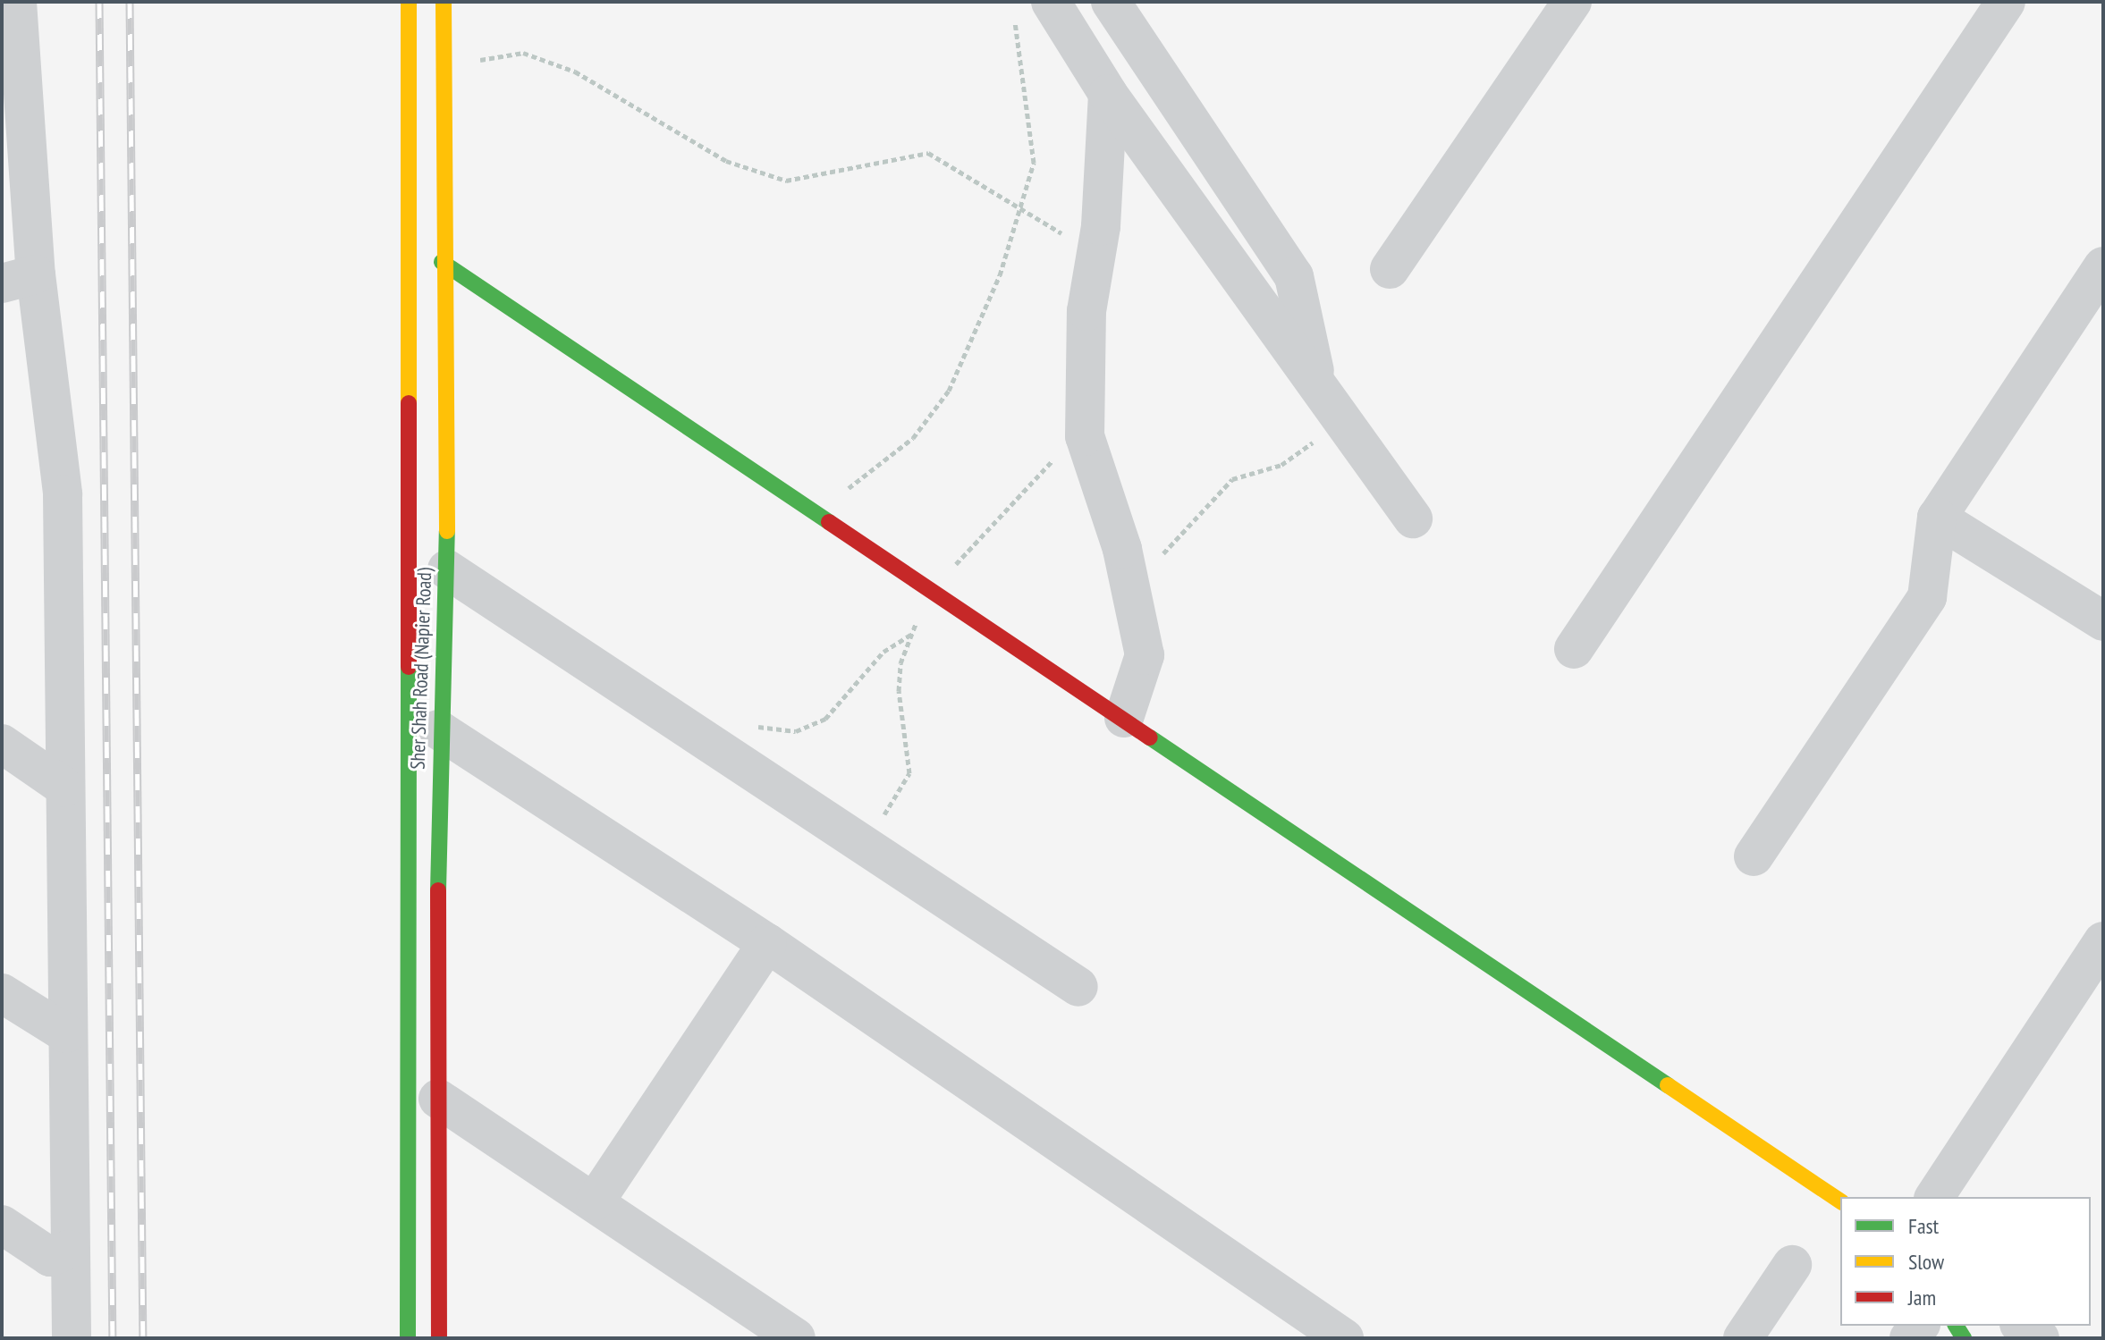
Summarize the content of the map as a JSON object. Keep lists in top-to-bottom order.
{
  "streets": {
    "main road": ["Sher Shah Road (Napier Road)"]
  },
  "legend": ["Fast", "Slow", "Jam"]
}
